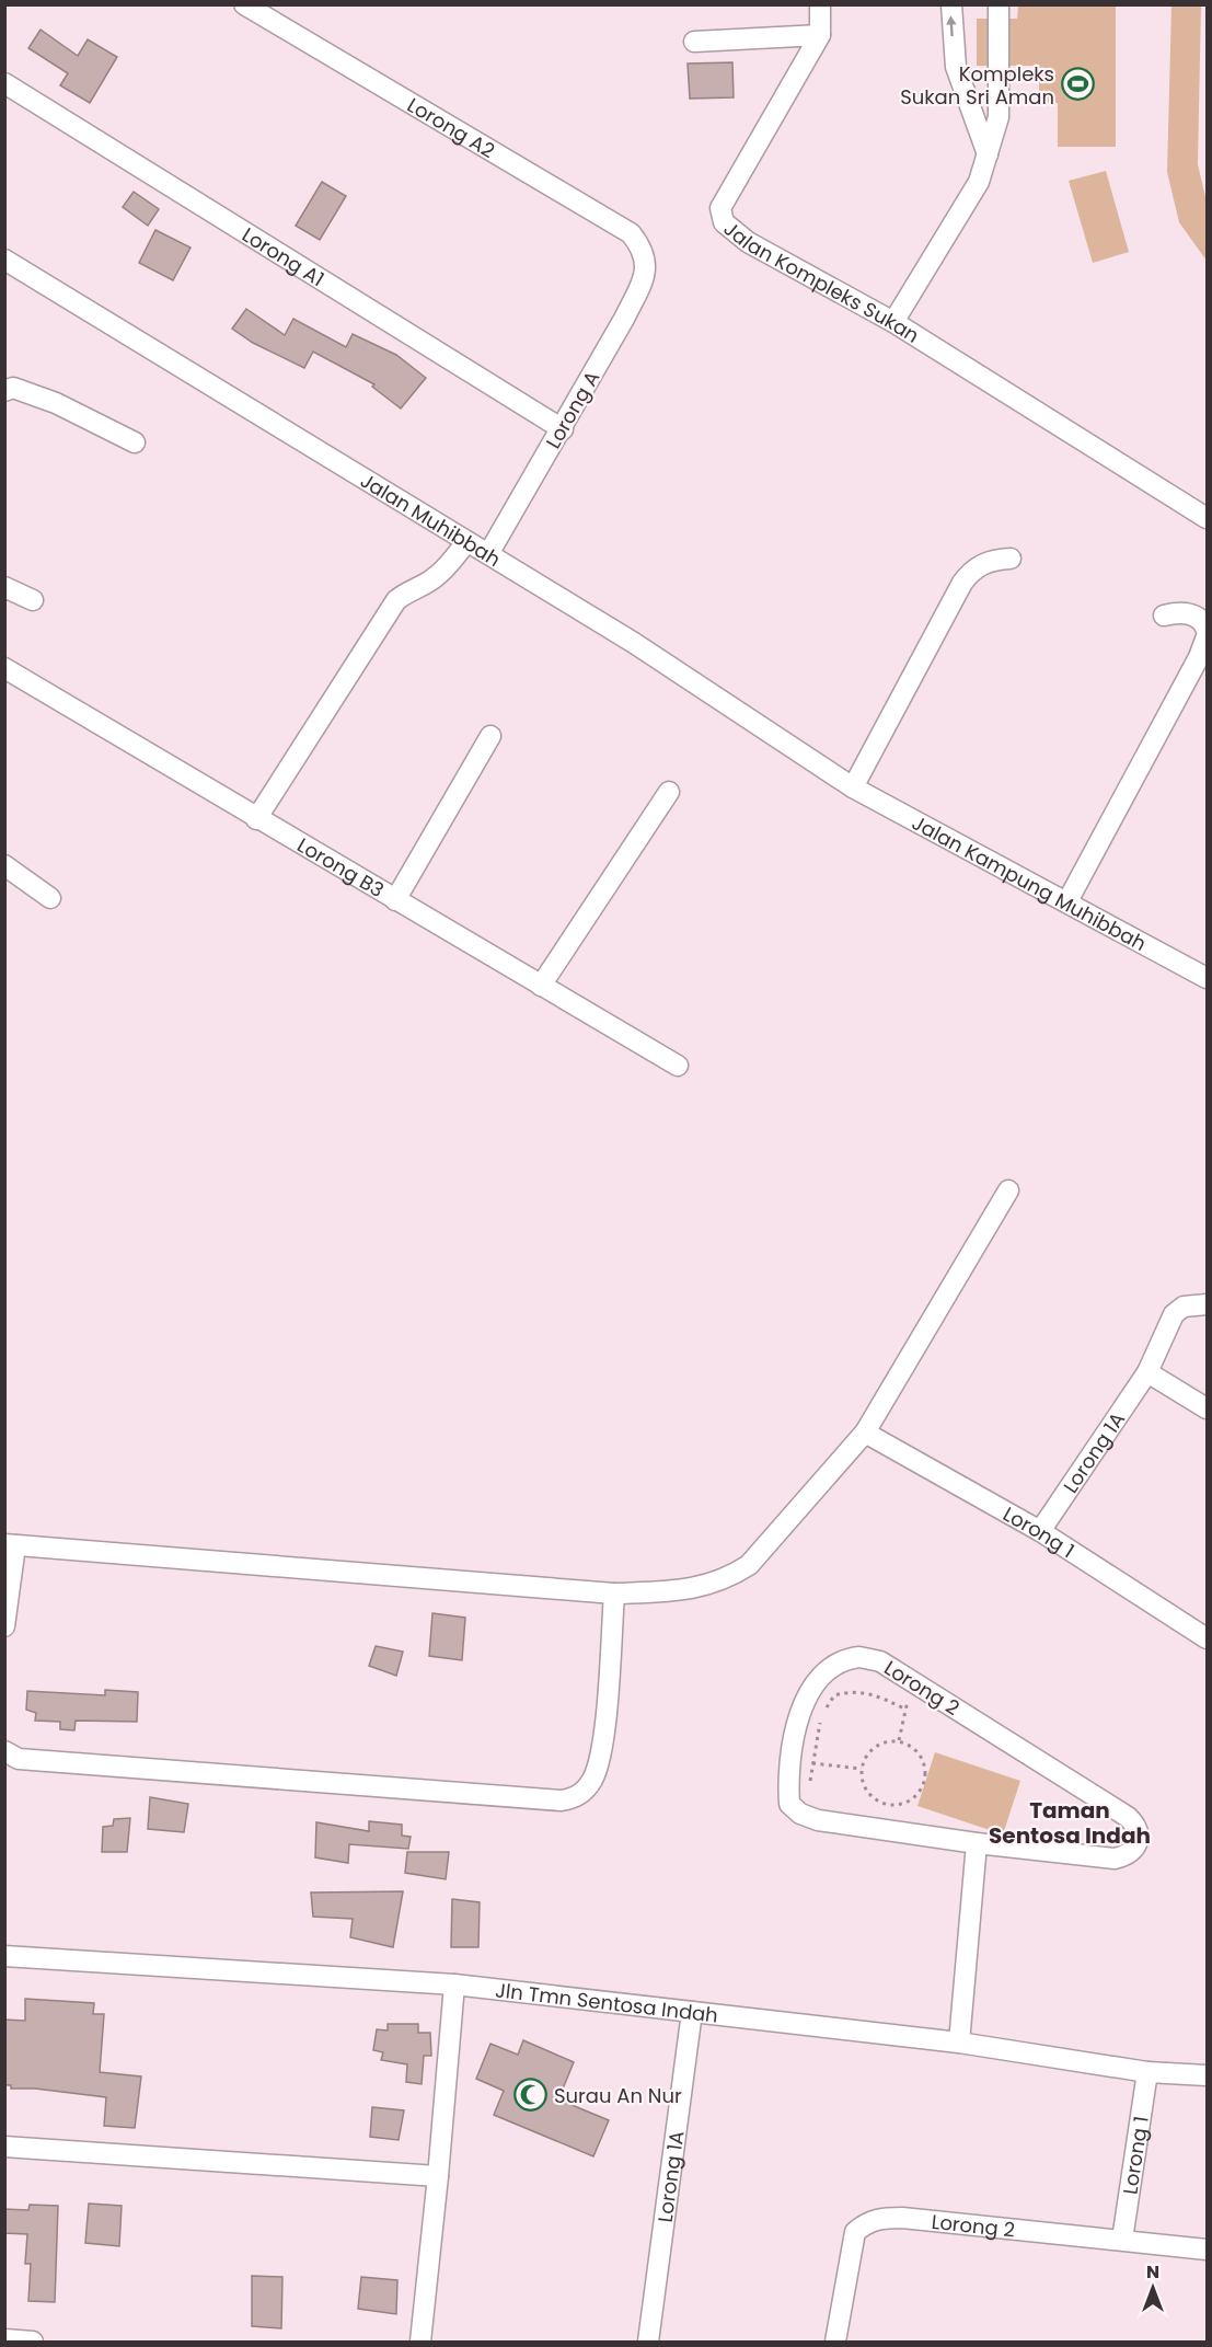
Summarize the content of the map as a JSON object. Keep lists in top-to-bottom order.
{
  "streets": {
    "street": [
      "Lorong A2",
      "Lorong A1",
      "Jalan Kompleks Sukan",
      "Lorong A",
      "Jalan Muhibbah",
      "Lorong B3",
      "Jalan Kampung Muhibbah",
      "Lorong 1A",
      "Lorong 1",
      "Lorong 2",
      "Jln Tmn Sentosa Indah"
    ]
  },
  "crossings": [
    ["Lorong A2", "Lorong A"],
    ["Lorong A1", "Lorong A"],
    ["Lorong A", "Jalan Muhibbah"],
    ["Jalan Muhibbah", "Jalan Kampung Muhibbah"],
    ["Lorong 1A", "Lorong 1"],
    ["Lorong 1A", "Jln Tmn Sentosa Indah"],
    ["Lorong 1", "Lorong 2"],
    ["Lorong 1", "Jln Tmn Sentosa Indah"]
  ],
  "districts": ["Taman Sentosa Indah"],
  "places": {
    "sports": ["Kompleks Sukan Sri Aman"],
    "mosque": ["Surau An Nur"]
  },
  "north": "top"
}
